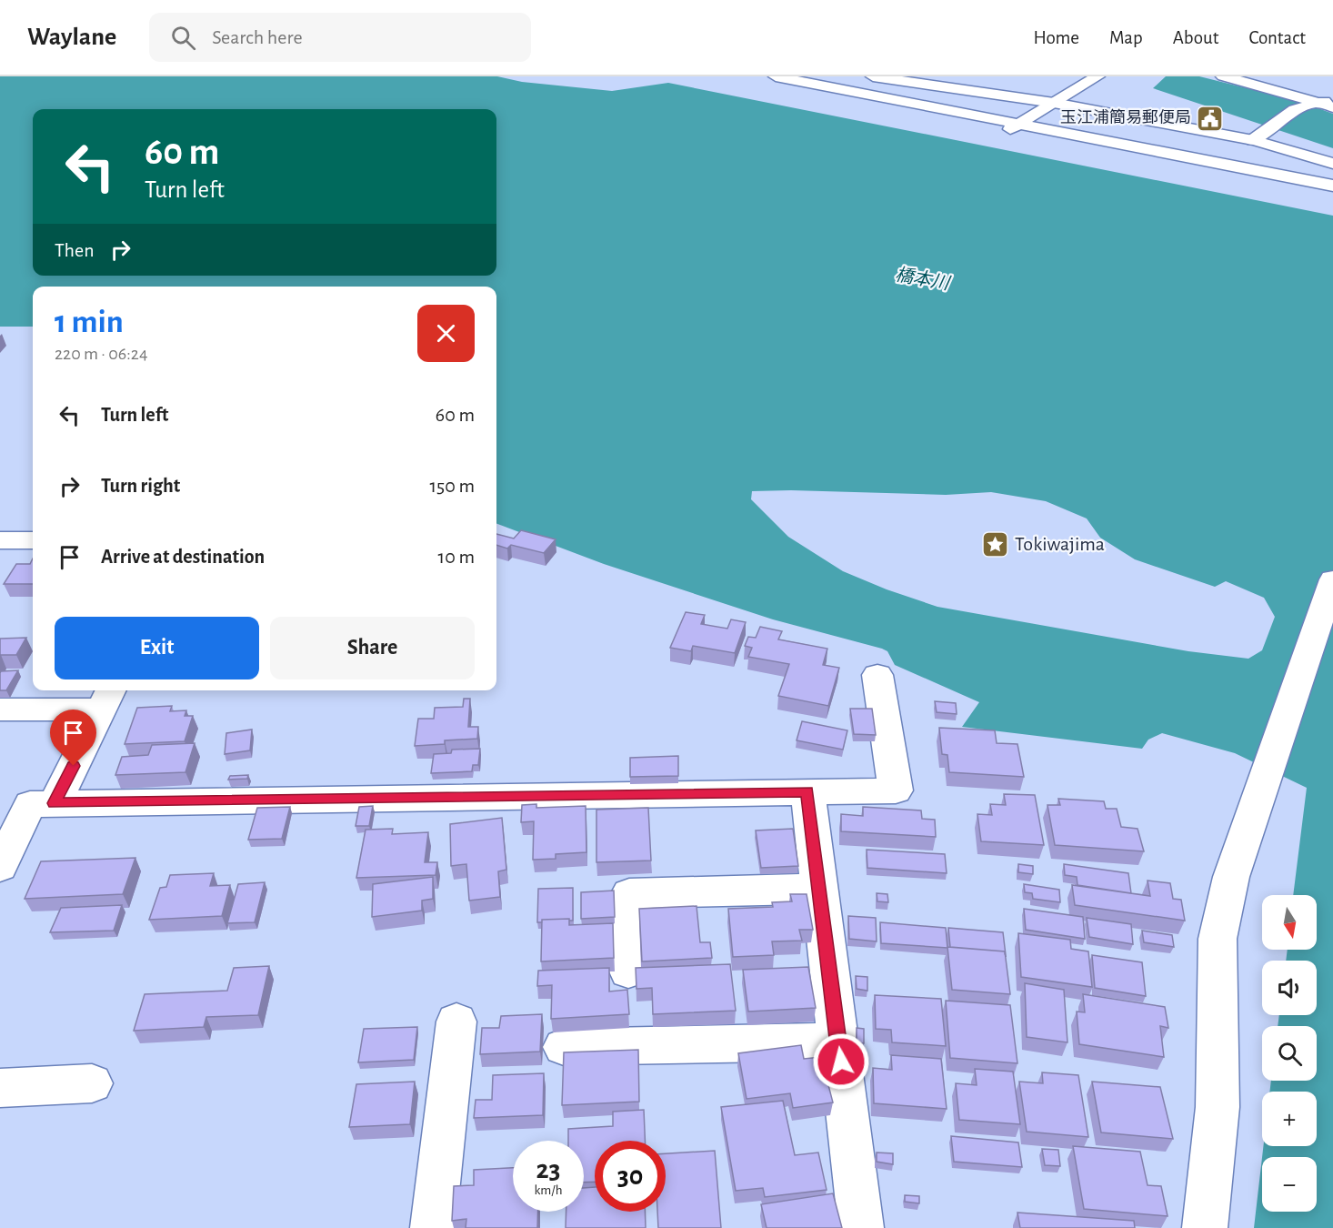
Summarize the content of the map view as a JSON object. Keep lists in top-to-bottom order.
{
  "water": ["橋本川"],
  "places": {
    "public building": ["玉江浦簡易郵便局"],
    "place": ["Tokiwajima"]
  },
  "north": "bottom",
  "page": {
    "header": "Waylane",
    "search": "Search here",
    "nav": [
      "Home",
      "Map",
      "About",
      "Contact"
    ],
    "turn": ["60 m", "Turn left"],
    "then": "Then",
    "heading": ["1 min", "220 m · 06:24"],
    "list": [
      {
        "name": "Turn left",
        "value": "60 m"
      },
      {
        "name": "Turn right",
        "value": "150 m"
      },
      {
        "name": "Arrive at destination",
        "value": "10 m"
      }
    ],
    "buttons": ["Exit", "Share"],
    "map_buttons": ["+", "−"],
    "speed": "23 km/h",
    "limit": "30"
  }
}
